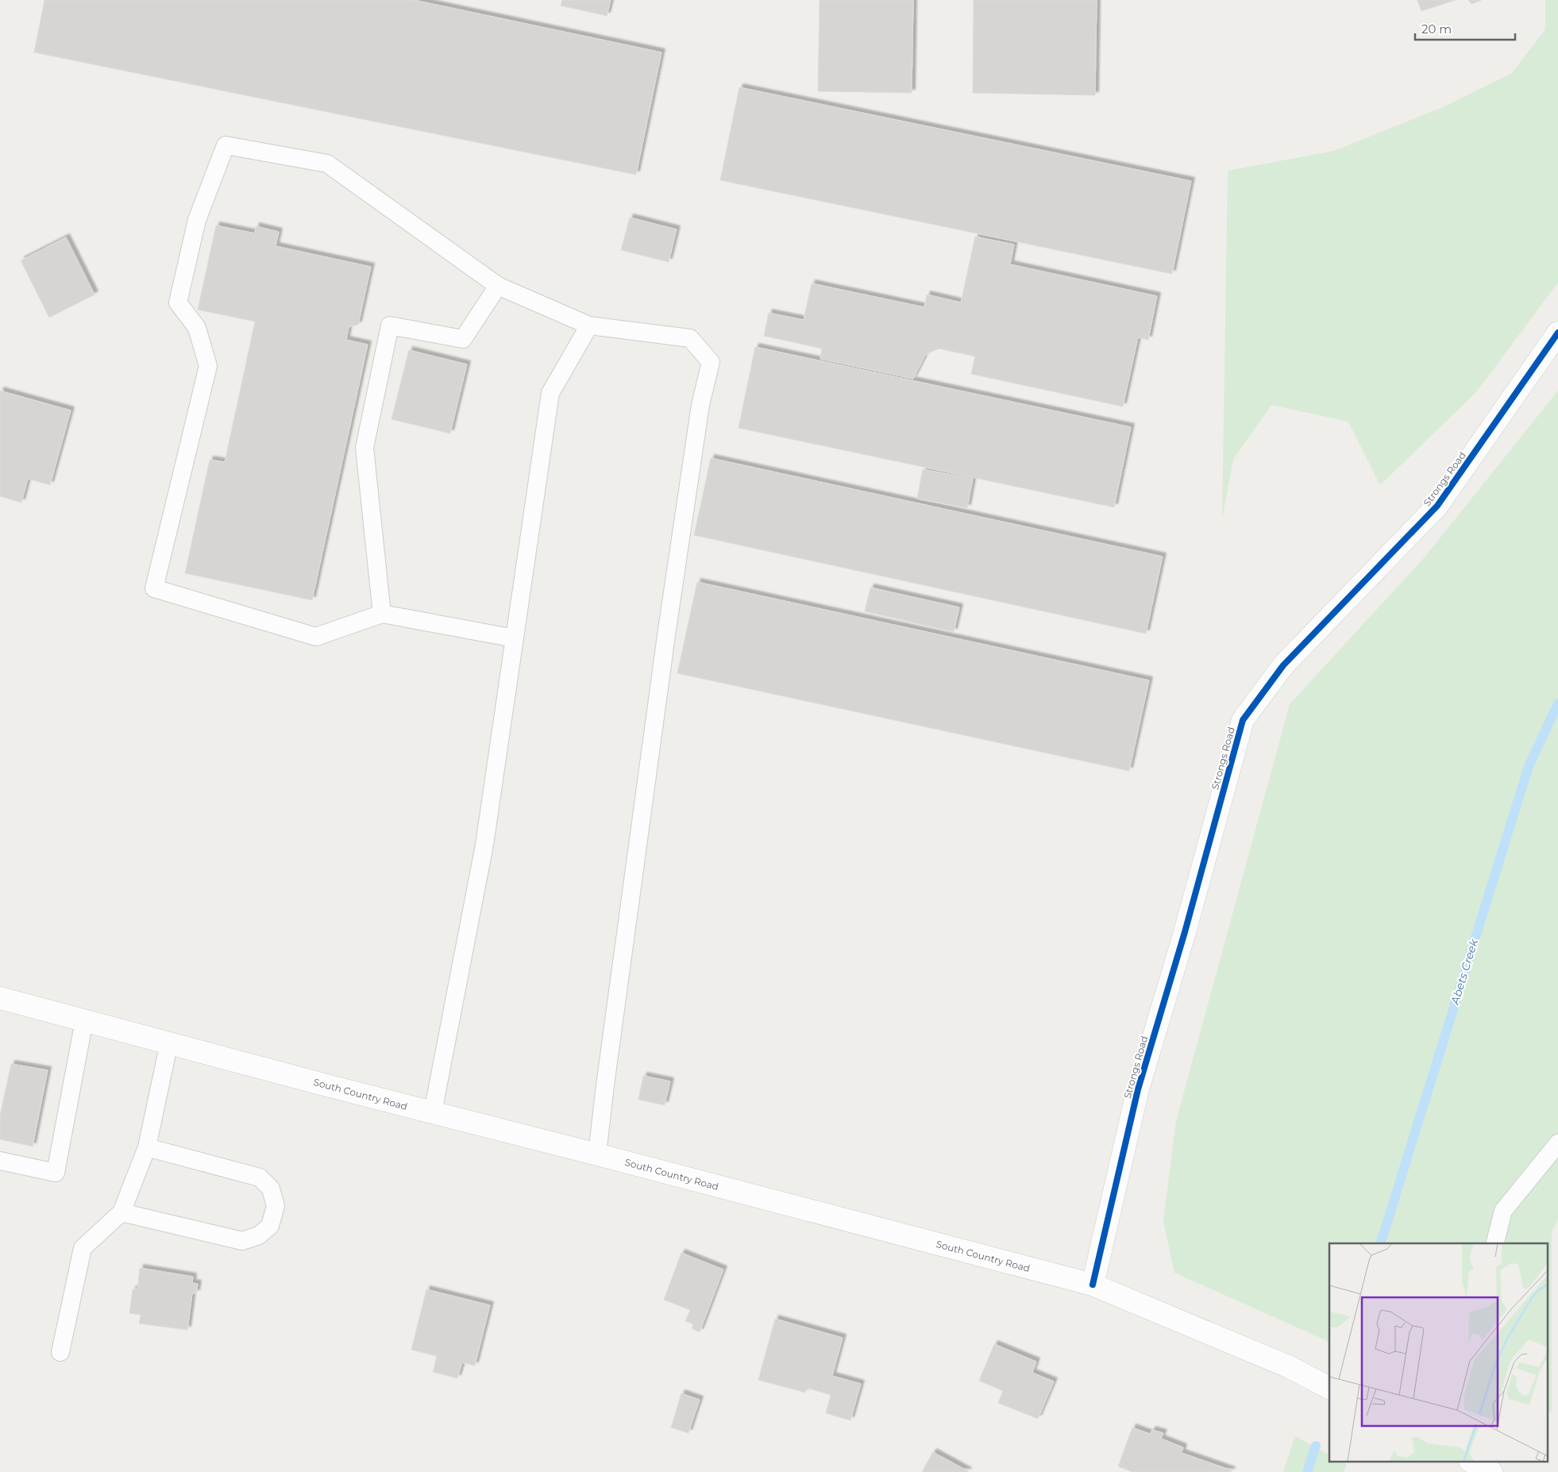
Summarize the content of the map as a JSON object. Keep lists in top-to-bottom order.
{
  "streets": {
    "main road": ["Strongs Road", "South Country Road"]
  },
  "crossings": [
    ["Strongs Road", "South Country Road"]
  ],
  "water": ["Abets Creek"],
  "scale_bar": "20 m"
}
